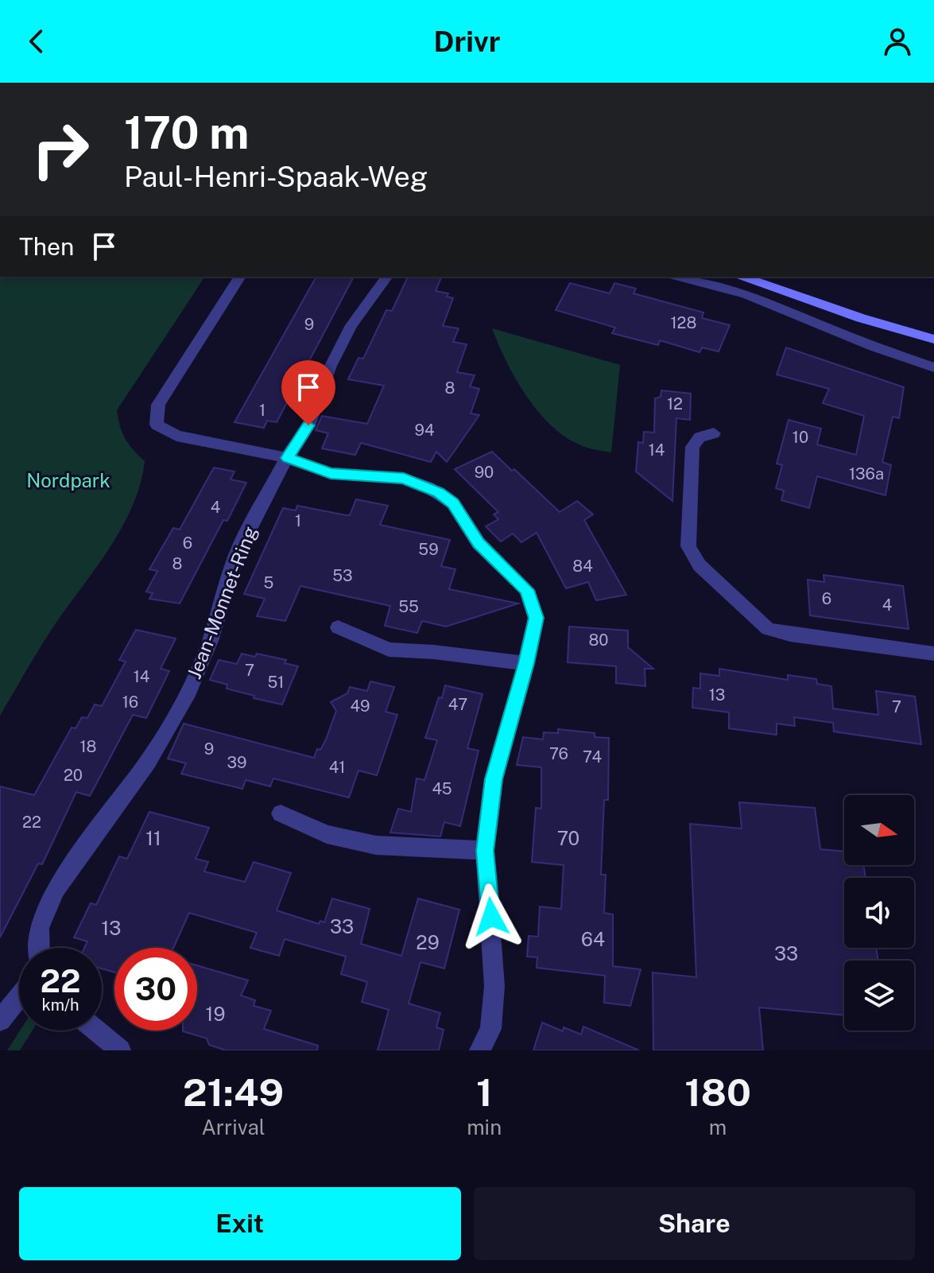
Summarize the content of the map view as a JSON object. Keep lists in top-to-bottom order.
{
  "streets": {
    "street": ["Jean-Monnet-Ring"]
  },
  "parks": ["Nordpark"],
  "house_numbers": [
    "128",
    "9",
    "8",
    "12",
    "1",
    "94",
    "10",
    "14",
    "90",
    "136a",
    "4",
    "1",
    "6",
    "59",
    "8",
    "84",
    "53",
    "5",
    "6",
    "4",
    "55",
    "80",
    "7",
    "14",
    "51",
    "13",
    "16",
    "47",
    "49",
    "7",
    "18",
    "9",
    "76",
    "74",
    "39",
    "41",
    "20",
    "45",
    "22",
    "11",
    "70",
    "33",
    "13",
    "64",
    "29",
    "33",
    "19"
  ],
  "north": "right",
  "page": {
    "header": "Drivr",
    "turn": ["170 m", "Paul-Henri-Spaak-Weg"],
    "then": "Then",
    "speed": "22 km/h",
    "limit": "30",
    "eta": [
      "21:49",
      "Arrival",
      "1",
      "min",
      "180",
      "m"
    ],
    "buttons": ["Exit", "Share"]
  }
}
